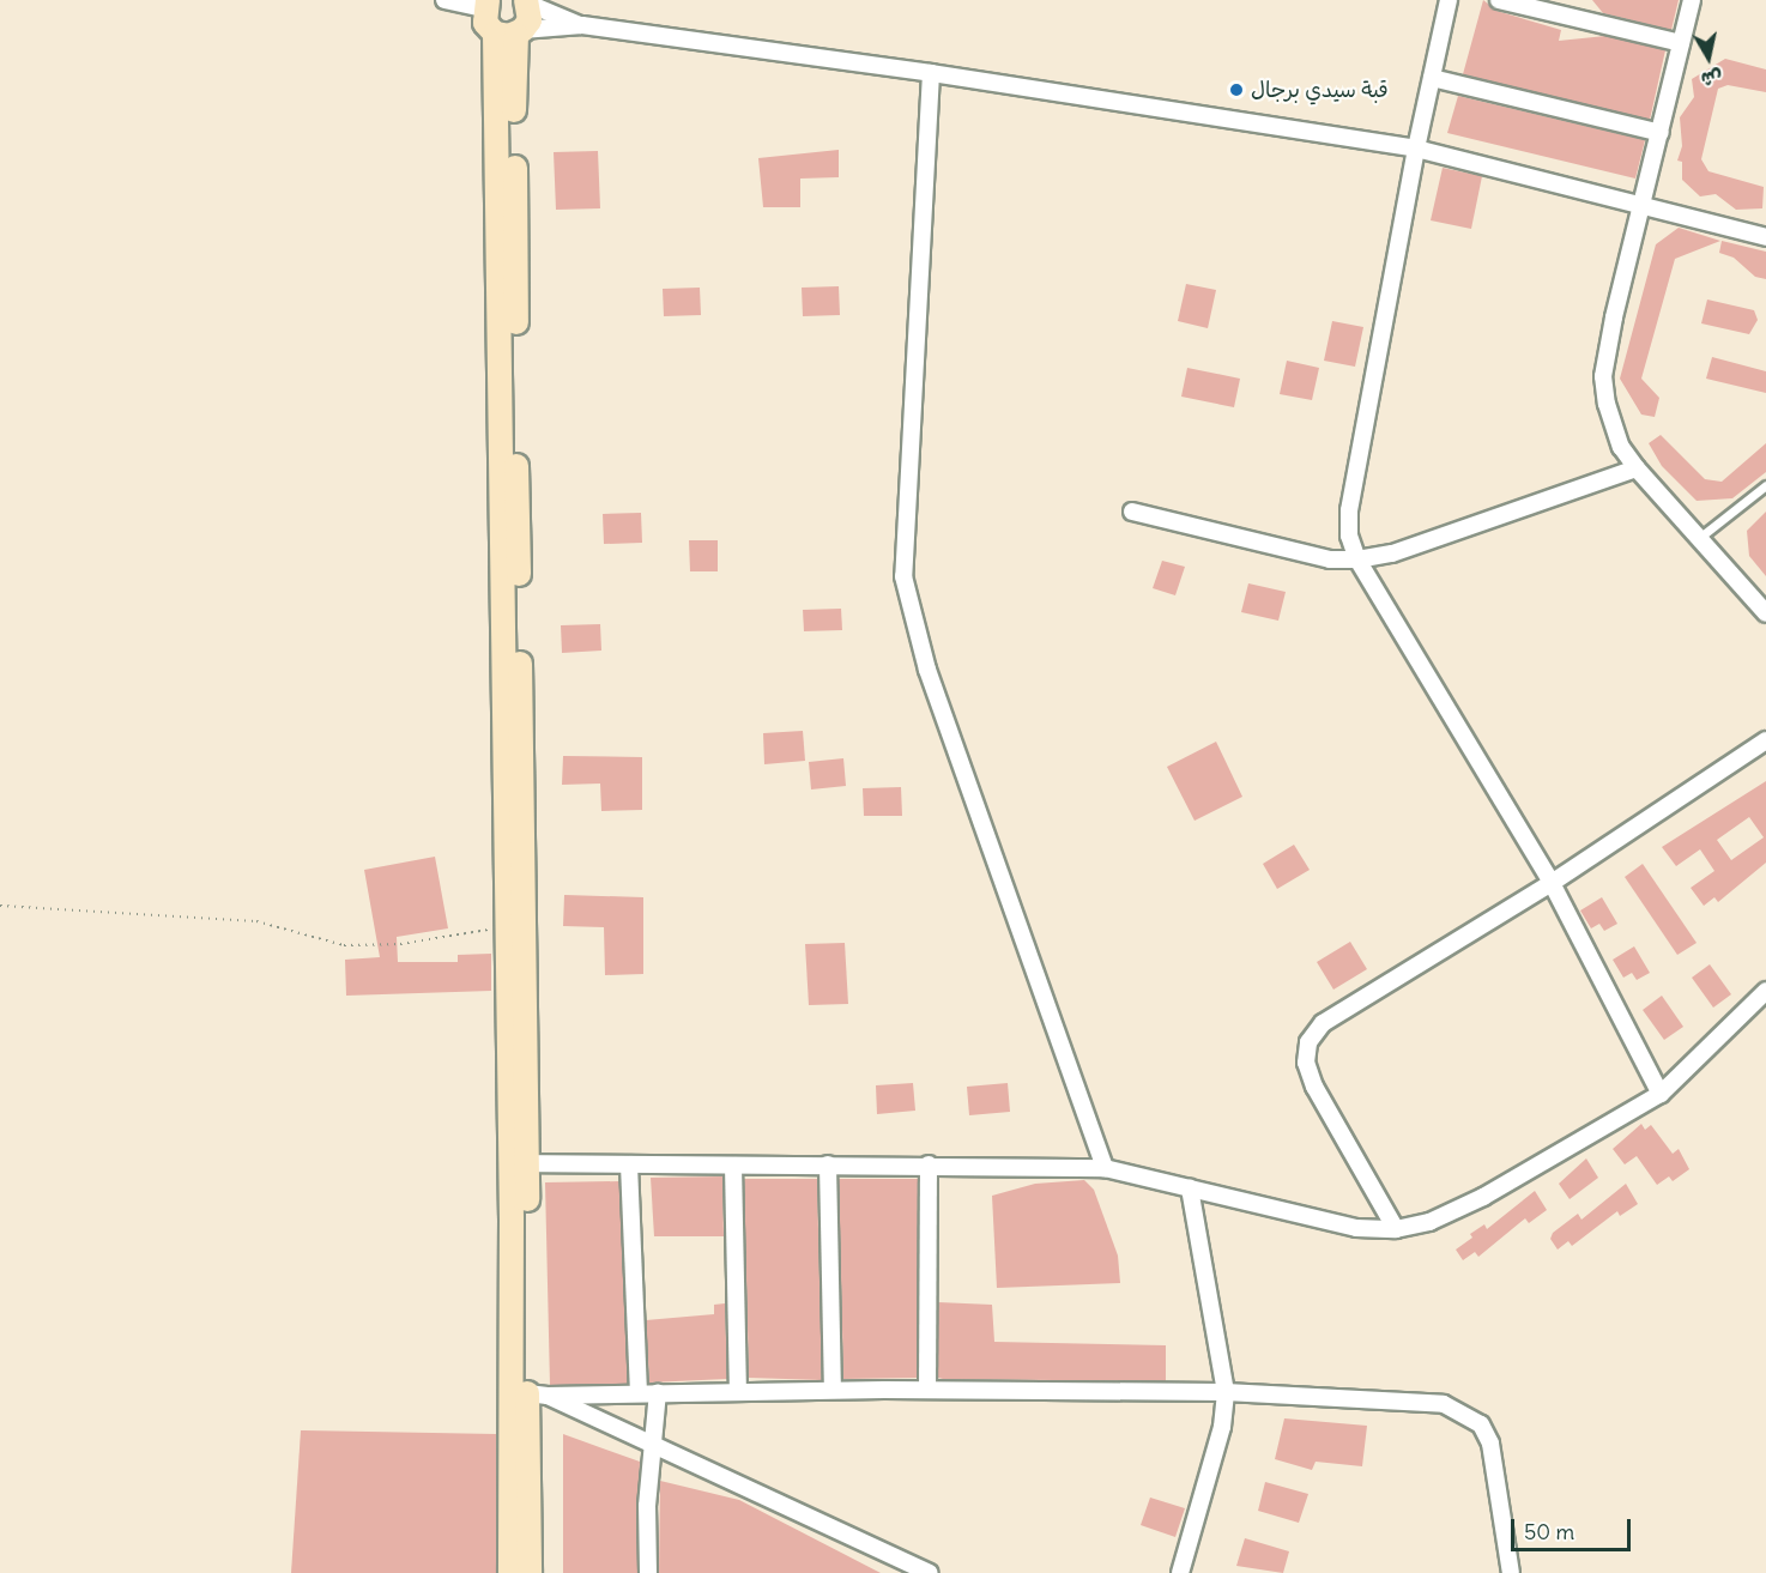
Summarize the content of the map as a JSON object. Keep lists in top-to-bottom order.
{
  "places": ["قبة سيدي برجال"],
  "scale_bar": "50 m",
  "north": "bottom"
}
